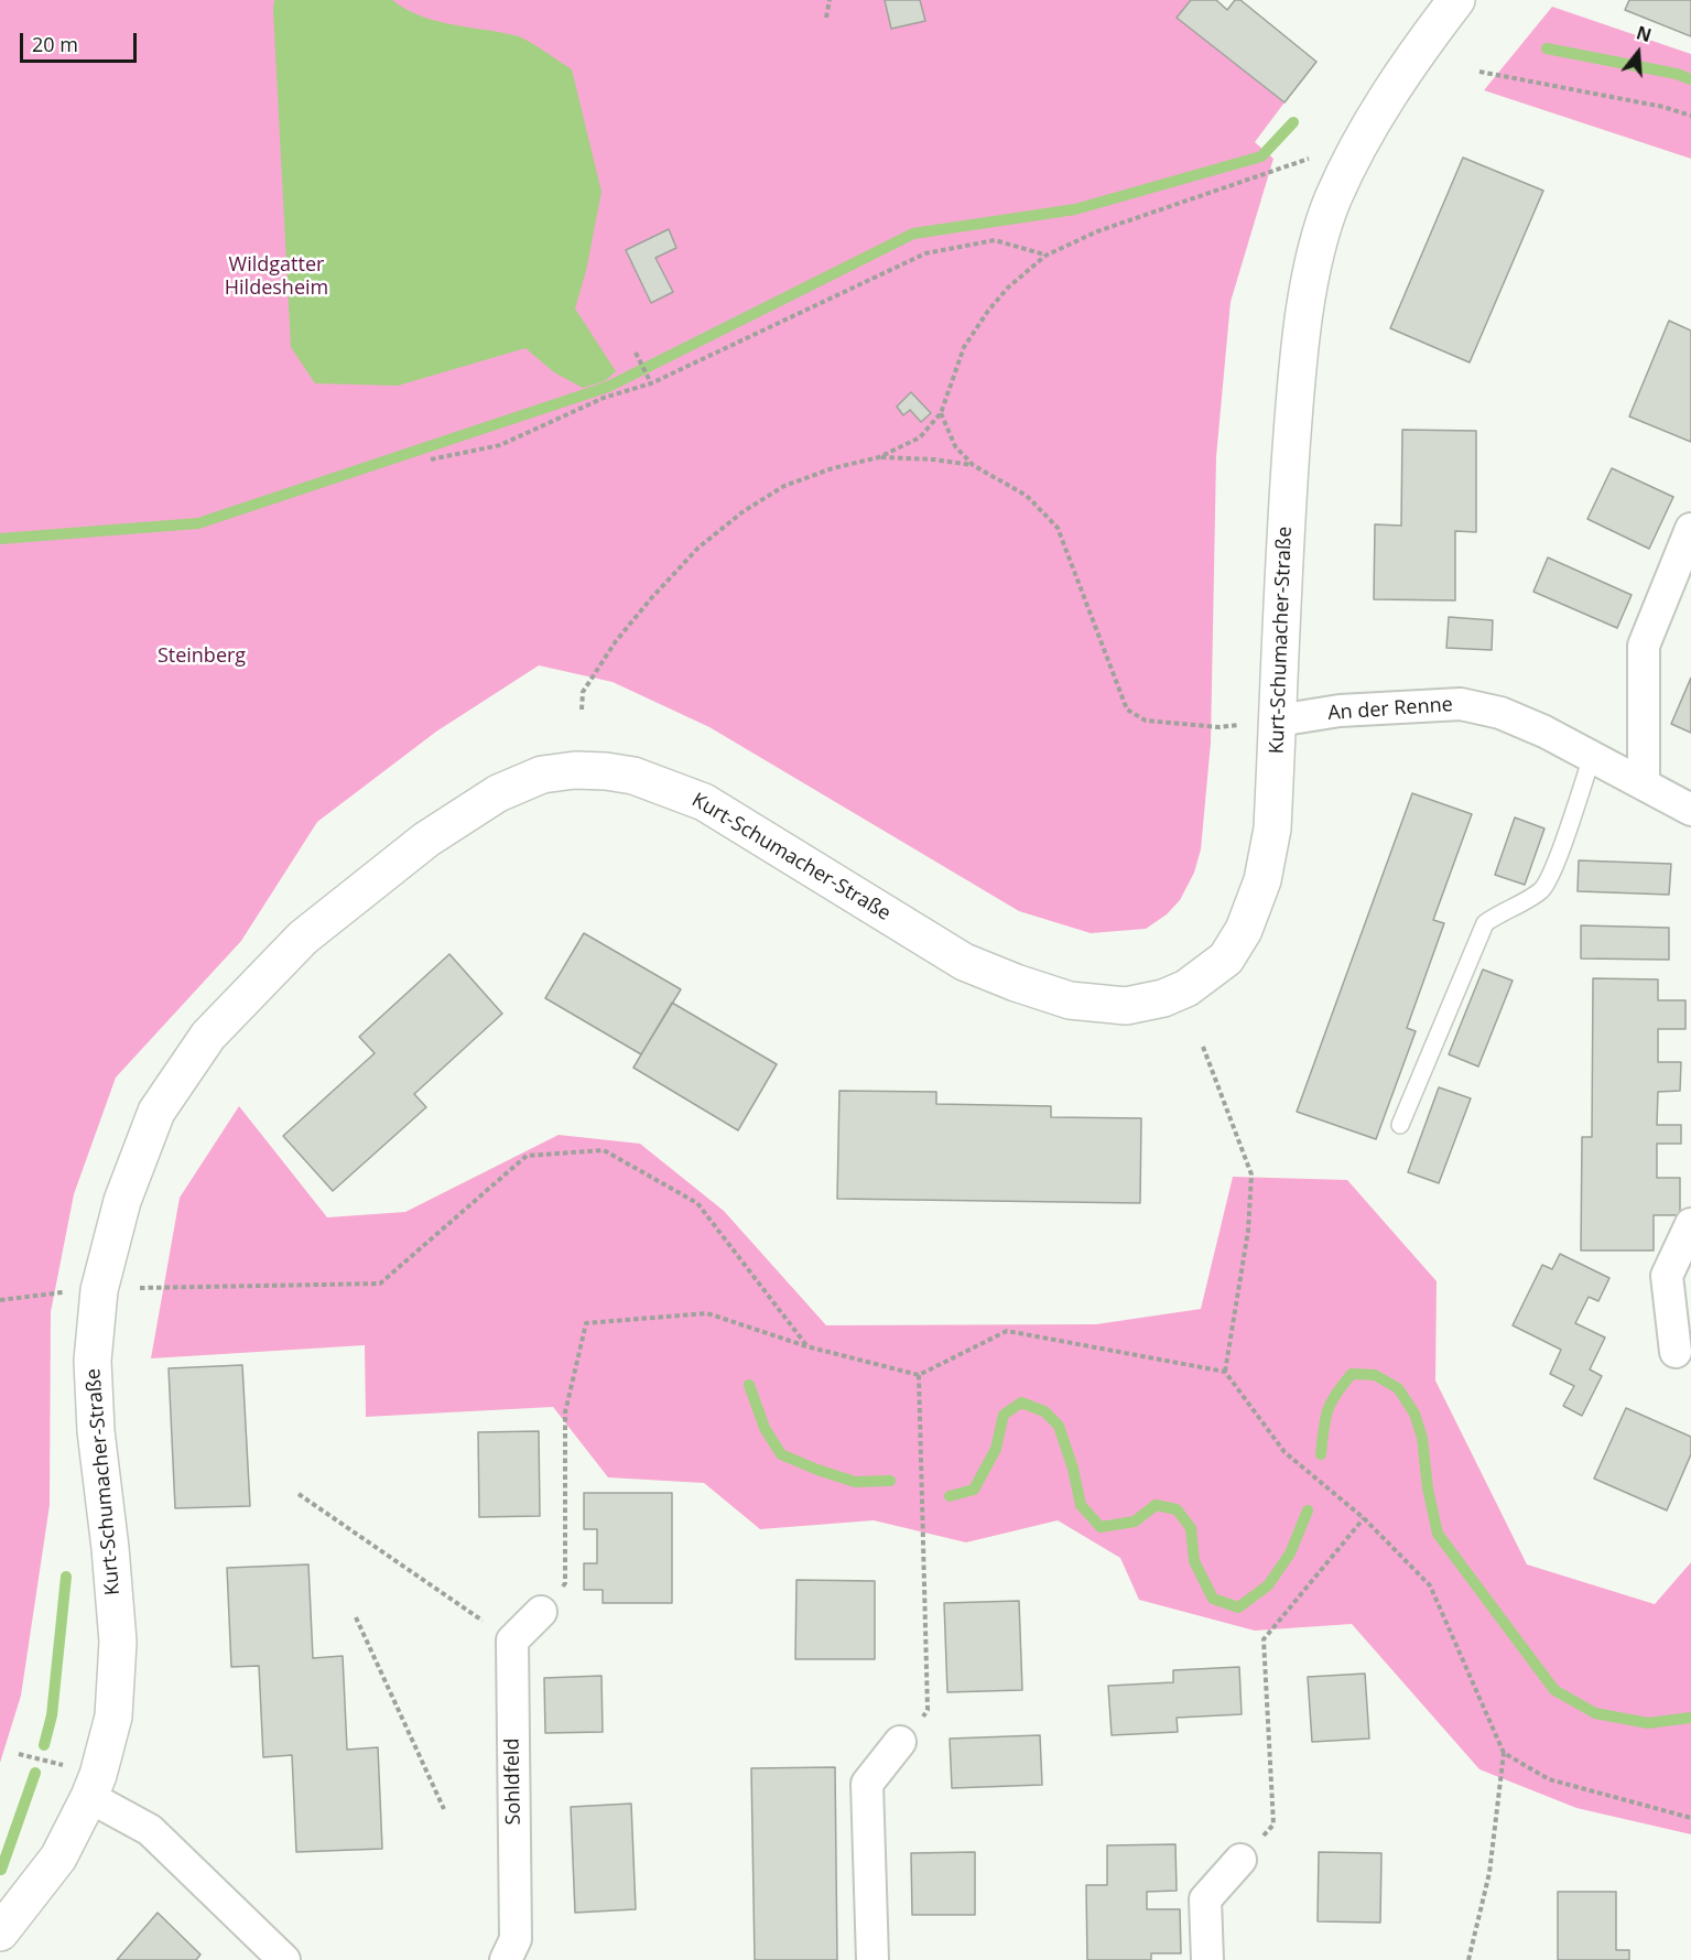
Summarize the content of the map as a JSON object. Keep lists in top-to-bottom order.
{
  "streets": {
    "street": ["Kurt-Schumacher-Straße", "An der Renne", "Sohldfeld"]
  },
  "crossings": [
    ["Kurt-Schumacher-Straße", "An der Renne"]
  ],
  "parks": ["Wildgatter Hildesheim", "Steinberg"],
  "scale_bar": "20 m",
  "north": "top"
}
